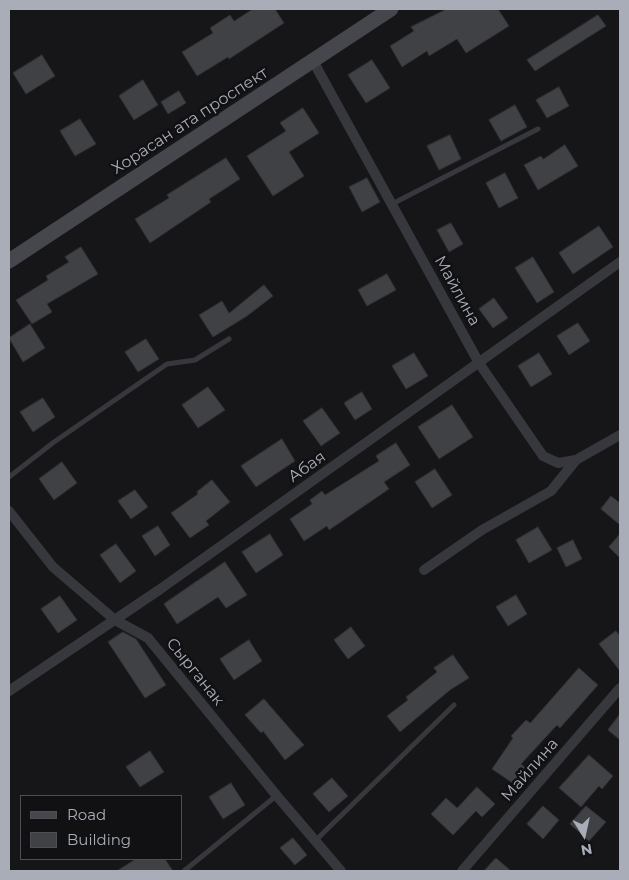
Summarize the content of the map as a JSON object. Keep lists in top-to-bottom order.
{
  "streets": {
    "main road": ["Хорасан ата проспект"],
    "street": ["Майлина", "Абая", "Сырганак"]
  },
  "crossings": [
    ["Хорасан ата проспект", "Майлина"],
    ["Майлина", "Абая"],
    ["Абая", "Сырганак"]
  ],
  "legend": ["Road", "Building"],
  "north": "bottom"
}
